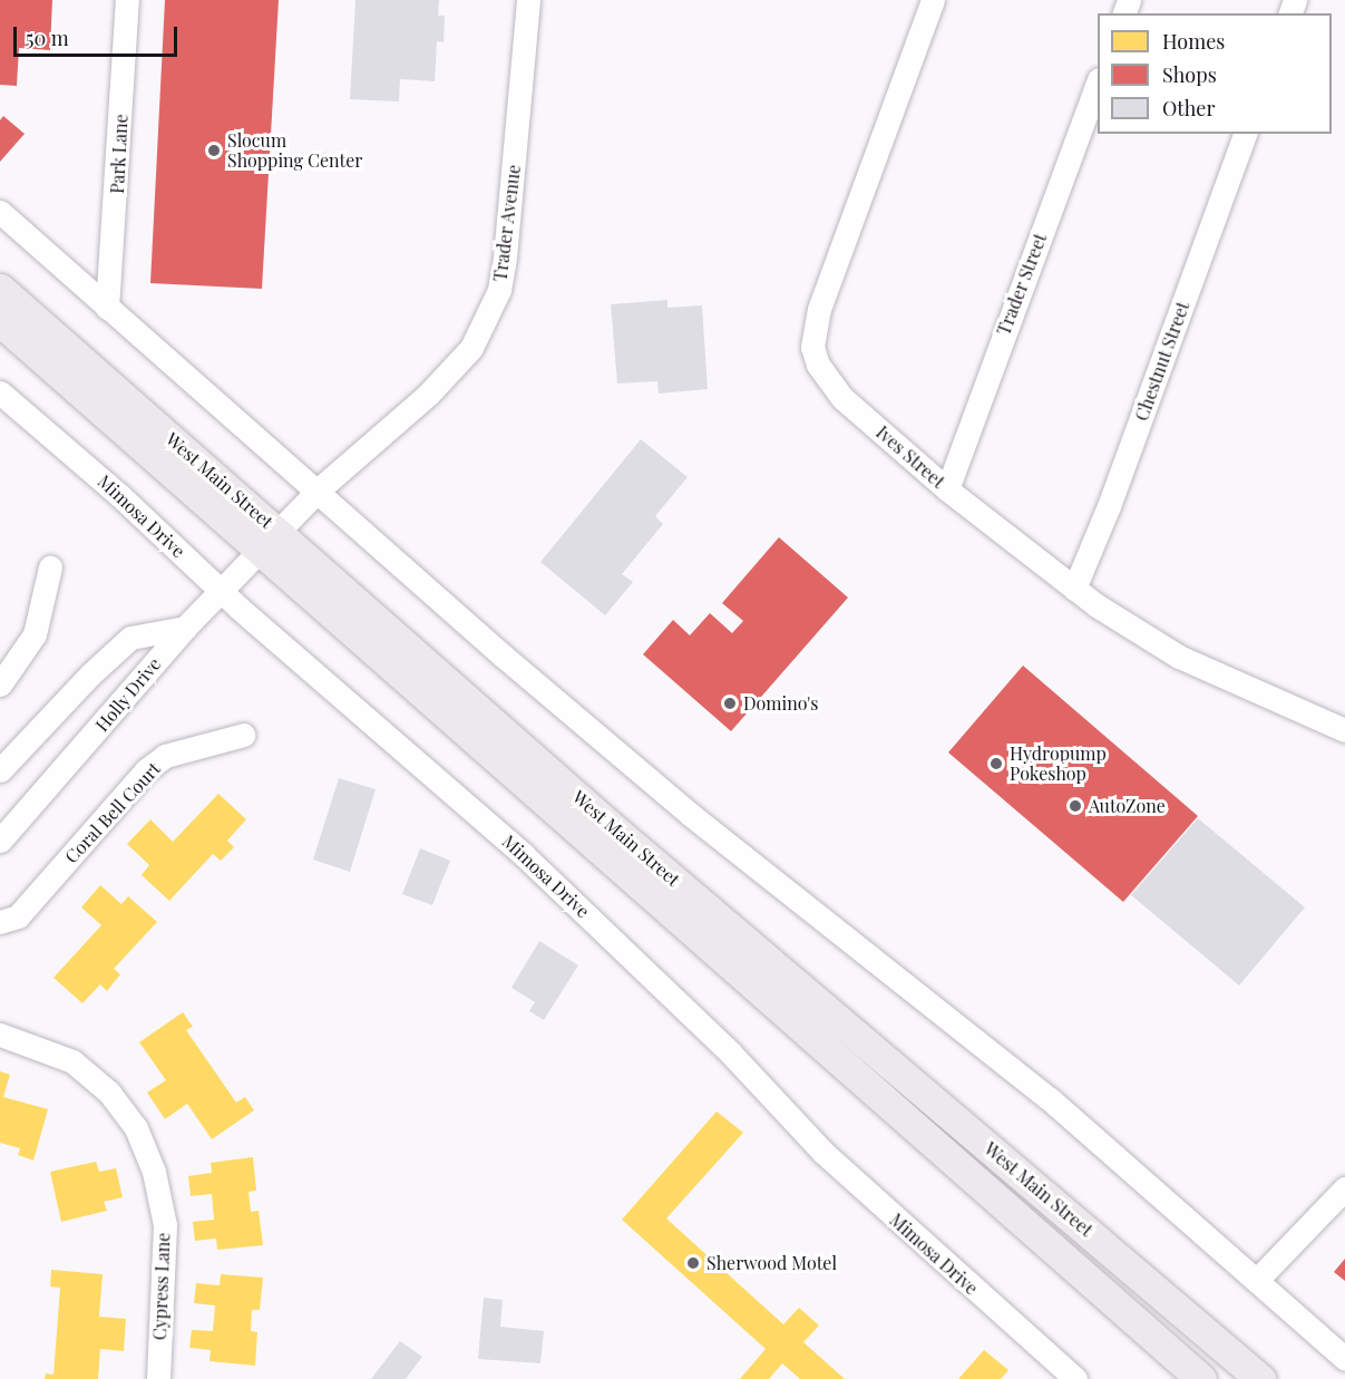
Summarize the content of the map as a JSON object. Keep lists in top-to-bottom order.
{
  "streets": {
    "main road": ["West Main Street"],
    "street": [
      "Park Lane",
      "Trader Avenue",
      "Trader Street",
      "Chestnut Street",
      "Ives Street",
      "Mimosa Drive",
      "Holly Drive",
      "Coral Bell Court",
      "Cypress Lane"
    ]
  },
  "crossings": [
    ["Trader Avenue", "West Main Street"],
    ["Trader Avenue", "Holly Drive"],
    ["Trader Street", "Ives Street"],
    ["Chestnut Street", "Ives Street"],
    ["West Main Street", "Holly Drive"],
    ["Mimosa Drive", "Holly Drive"]
  ],
  "places": [
    "Slocum Shopping Center",
    "Domino's",
    "Hydropump Pokeshop",
    "AutoZone",
    "Sherwood Motel"
  ],
  "legend": ["Homes", "Shops", "Other"],
  "scale_bar": "50 m"
}
